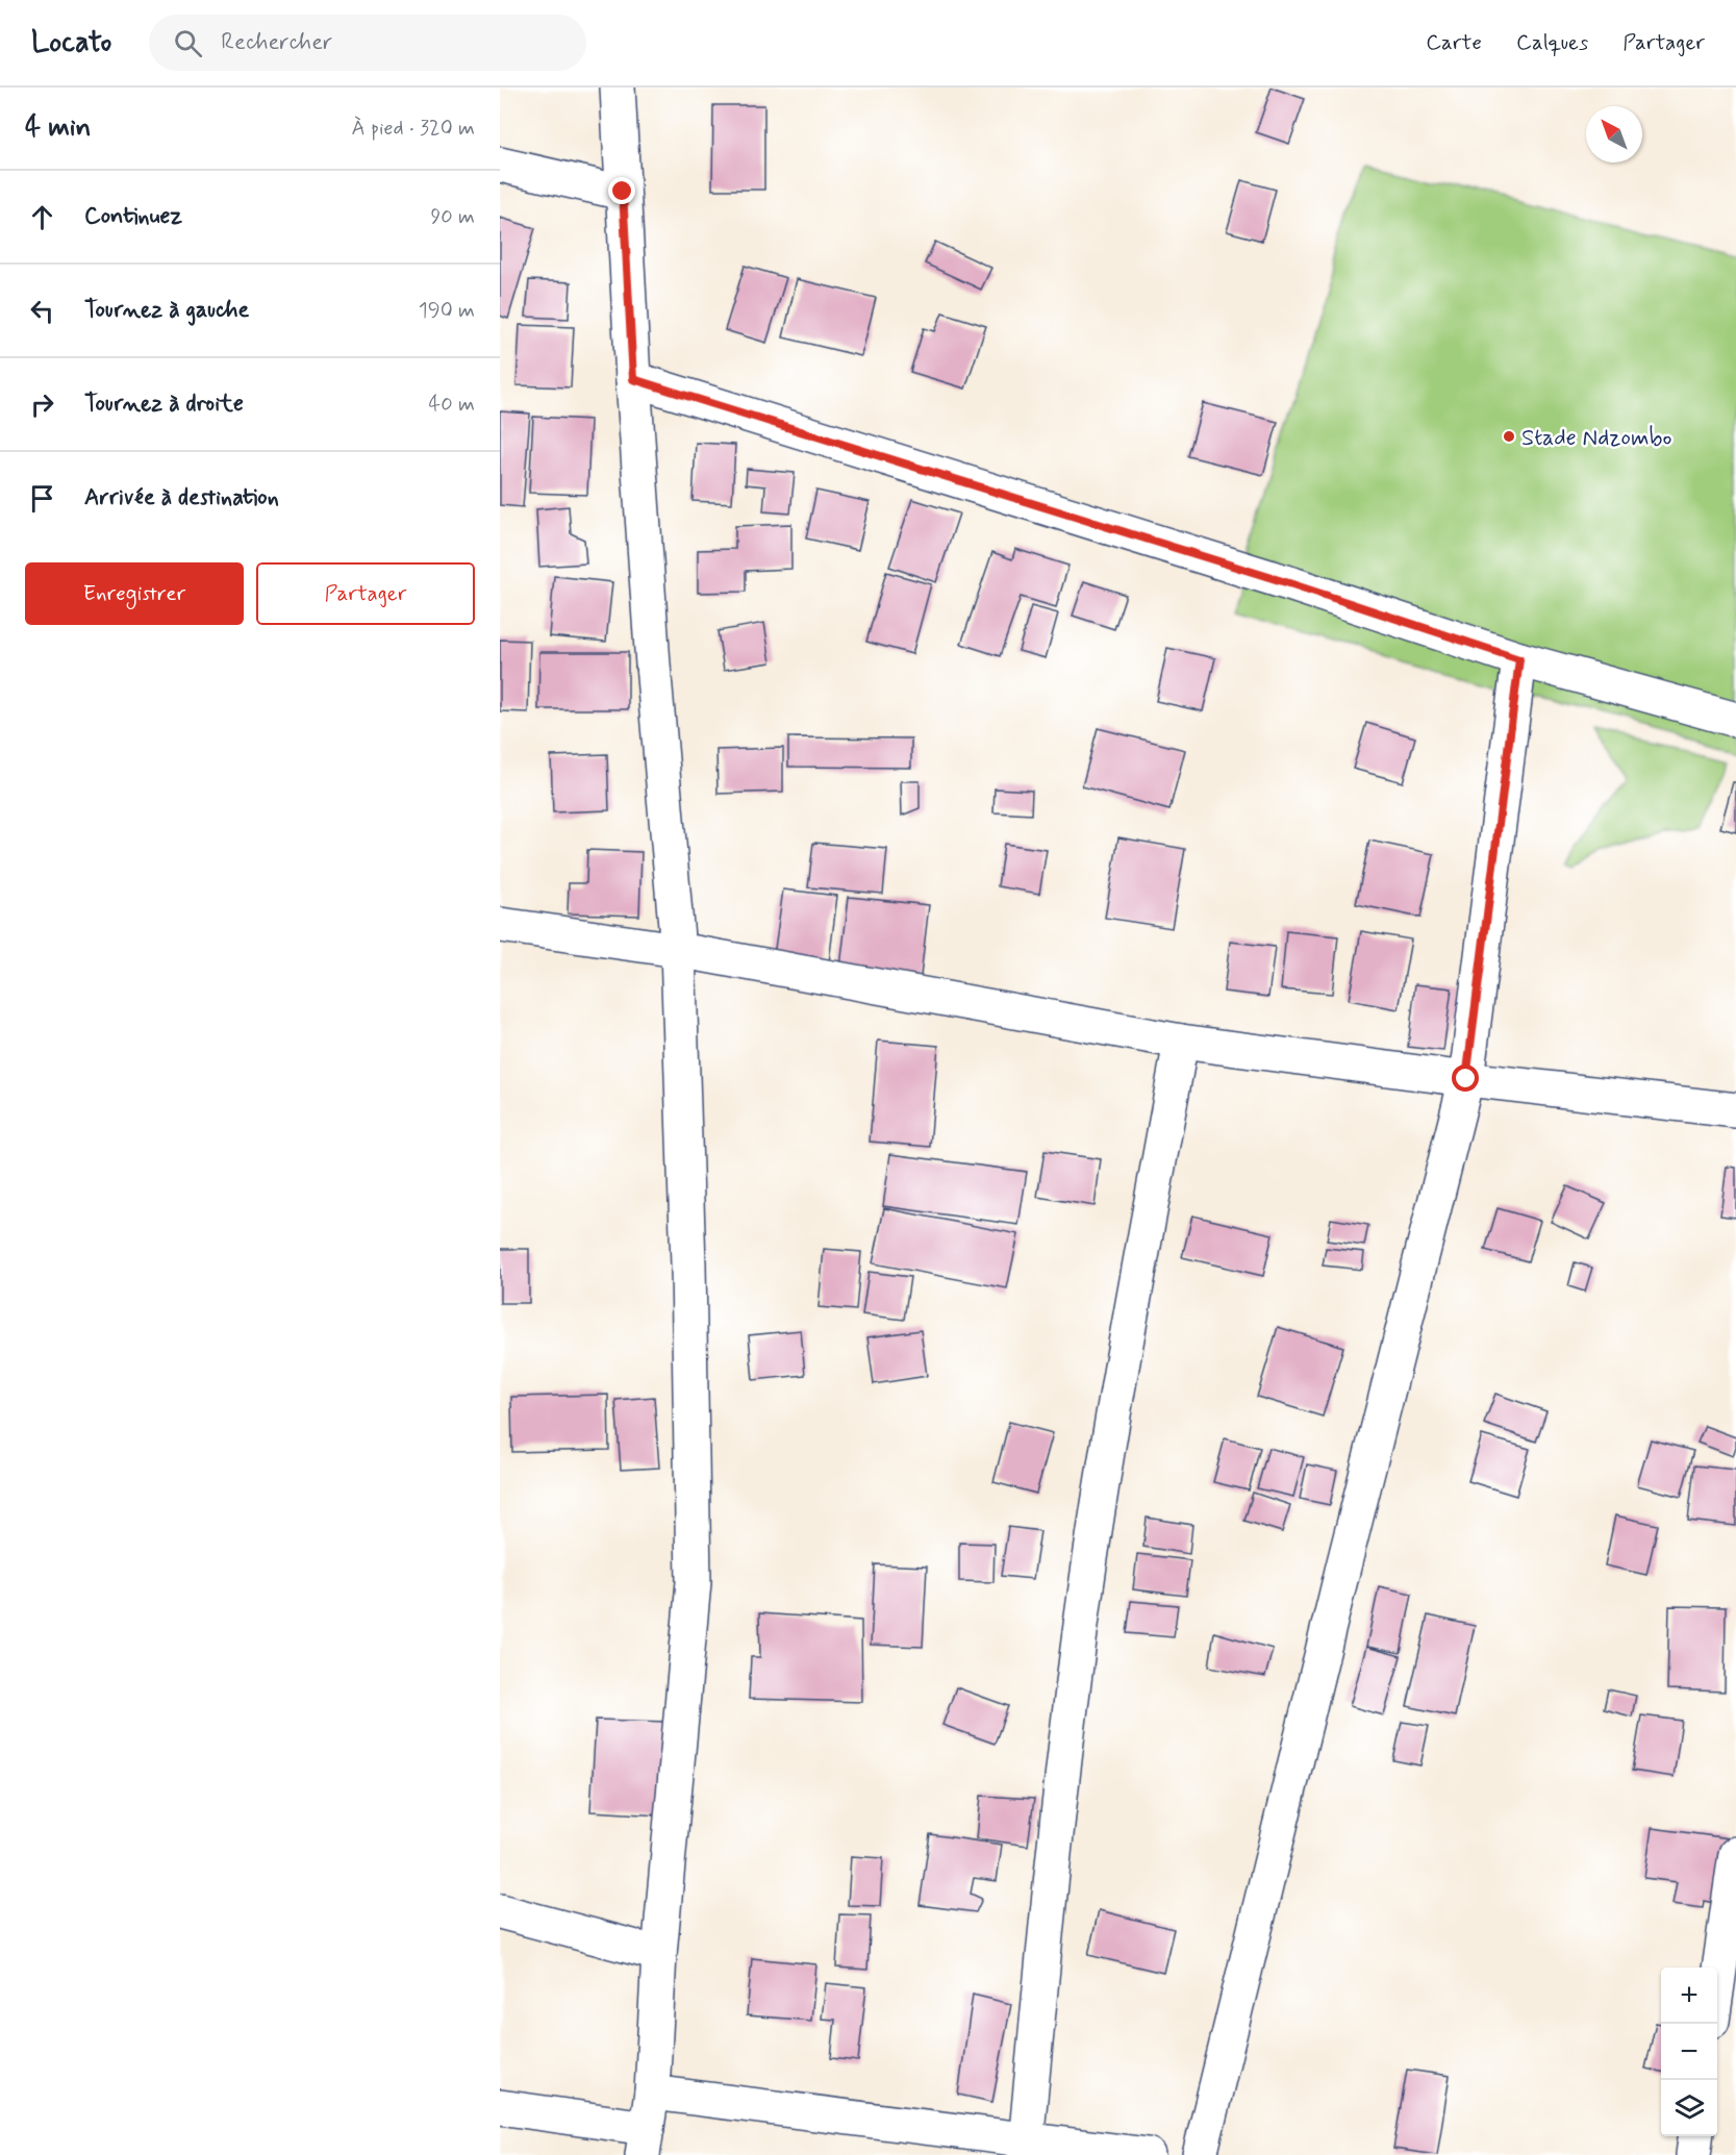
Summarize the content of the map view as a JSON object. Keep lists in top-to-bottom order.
{
  "places": ["Stade Ndzombo"],
  "north": "top left",
  "page": {
    "header": "Locato",
    "search": "Rechercher",
    "nav": ["Carte", "Calques", "Partager"],
    "heading": ["4 min", "À pied · 320 m"],
    "list": [
      ["Continuez", "90 m"],
      ["Tournez à gauche", "190 m"],
      ["Tournez à droite", "40 m"],
      "Arrivée à destination"
    ],
    "buttons": ["Enregistrer", "Partager"],
    "map_buttons": ["+", "−"]
  }
}
